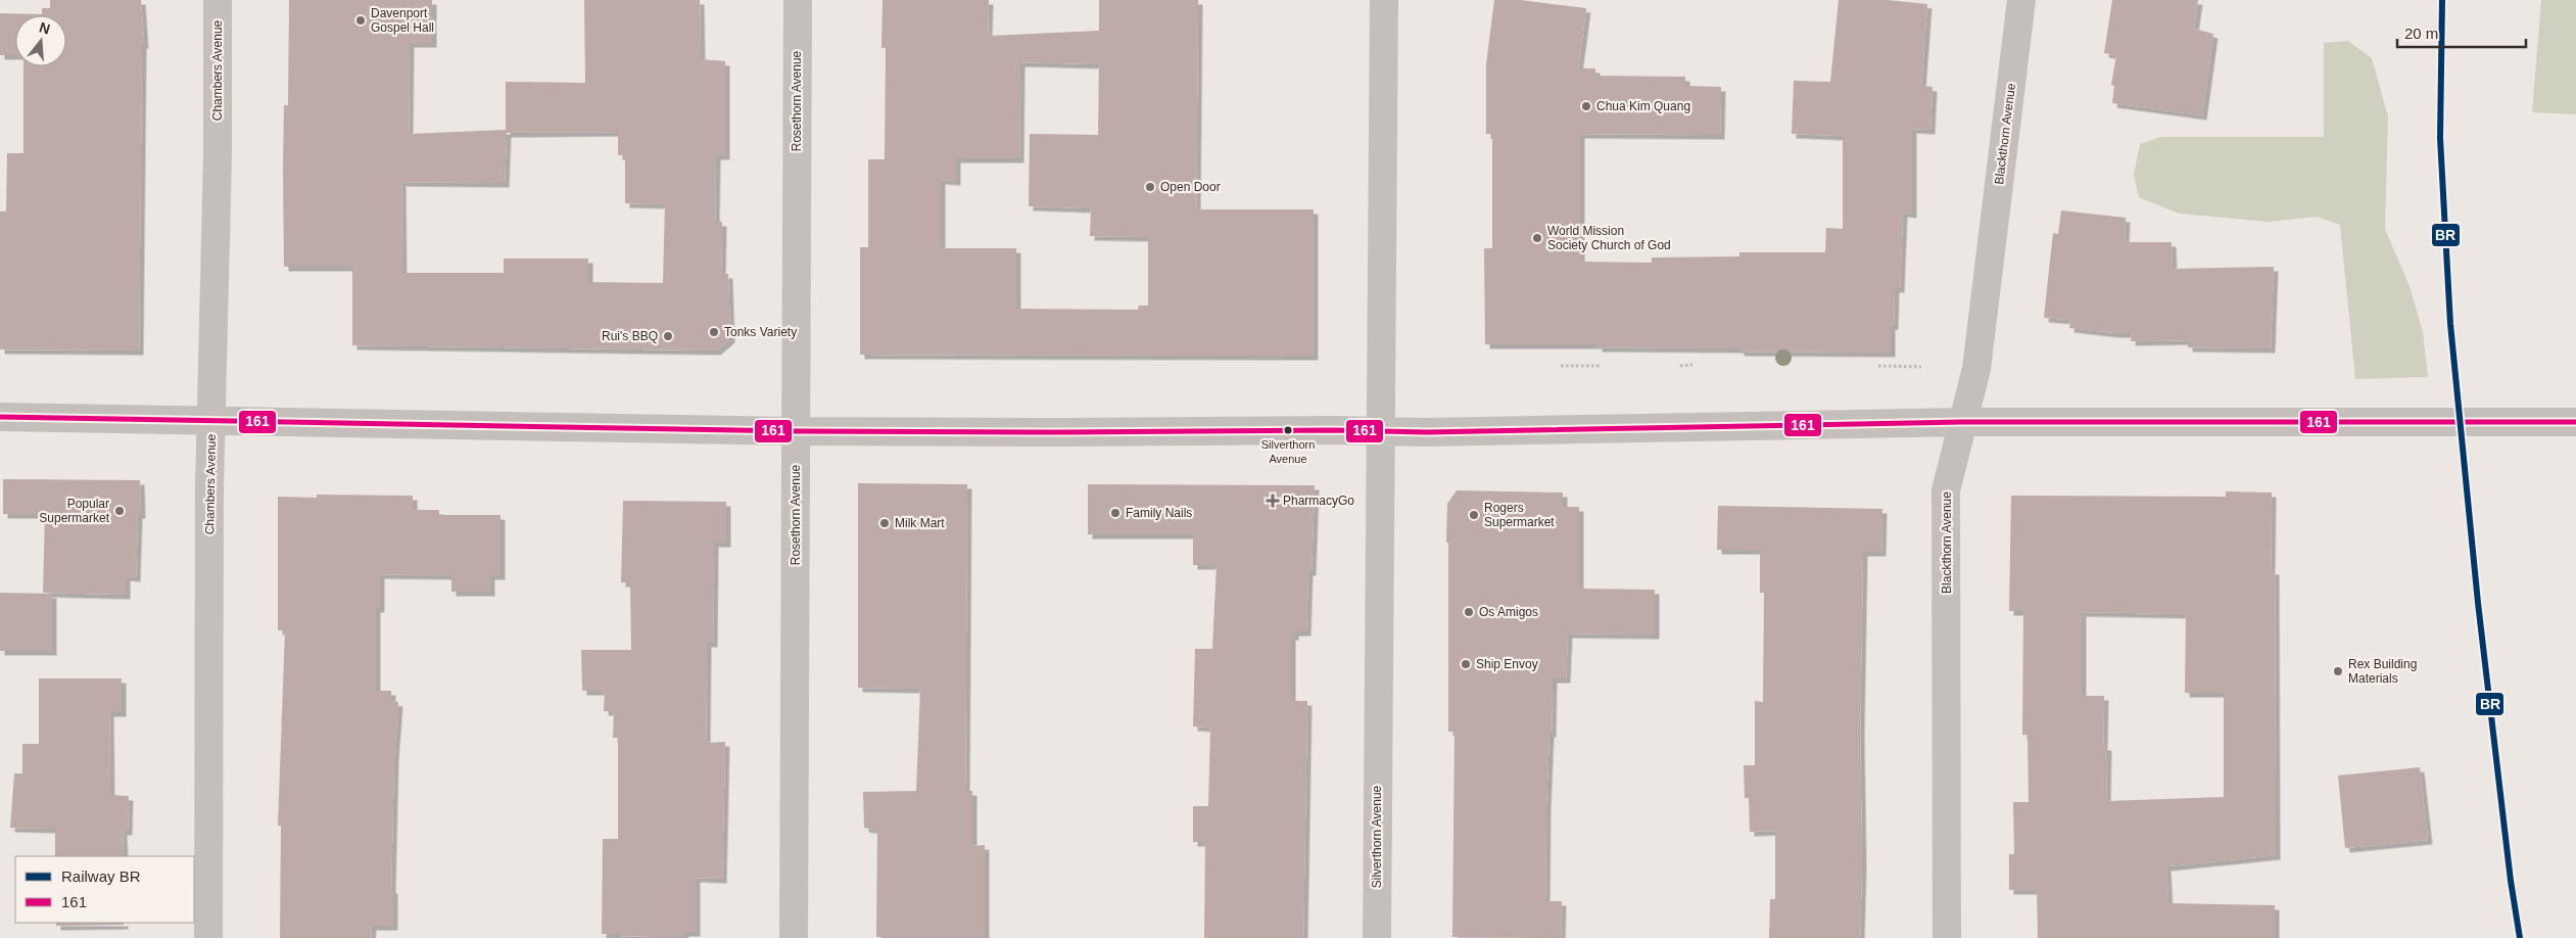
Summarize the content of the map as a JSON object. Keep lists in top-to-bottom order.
{
  "streets": {
    "street": [
      "Chambers Avenue",
      "Rosethorn Avenue",
      "Blackthorn Avenue",
      "Silverthorn Avenue"
    ]
  },
  "places": {
    "other": [
      "Davenport Gospel Hall",
      "Chua Kim Quang",
      "Open Door",
      "World Mission Society Church of God",
      "Tonks Variety",
      "Rui's BBQ",
      "Silverthorn Avenue",
      "Popular Supermarket",
      "Family Nails",
      "Rogers Supermarket",
      "Milk Mart",
      "Os Amigos",
      "Ship Envoy",
      "Rex Building Materials"
    ],
    "health": ["PharmacyGo"]
  },
  "lines": ["rail line BR", "transit line 161"],
  "legend": ["Railway BR", "161"],
  "scale_bar": "20 m",
  "north": "top"
}
